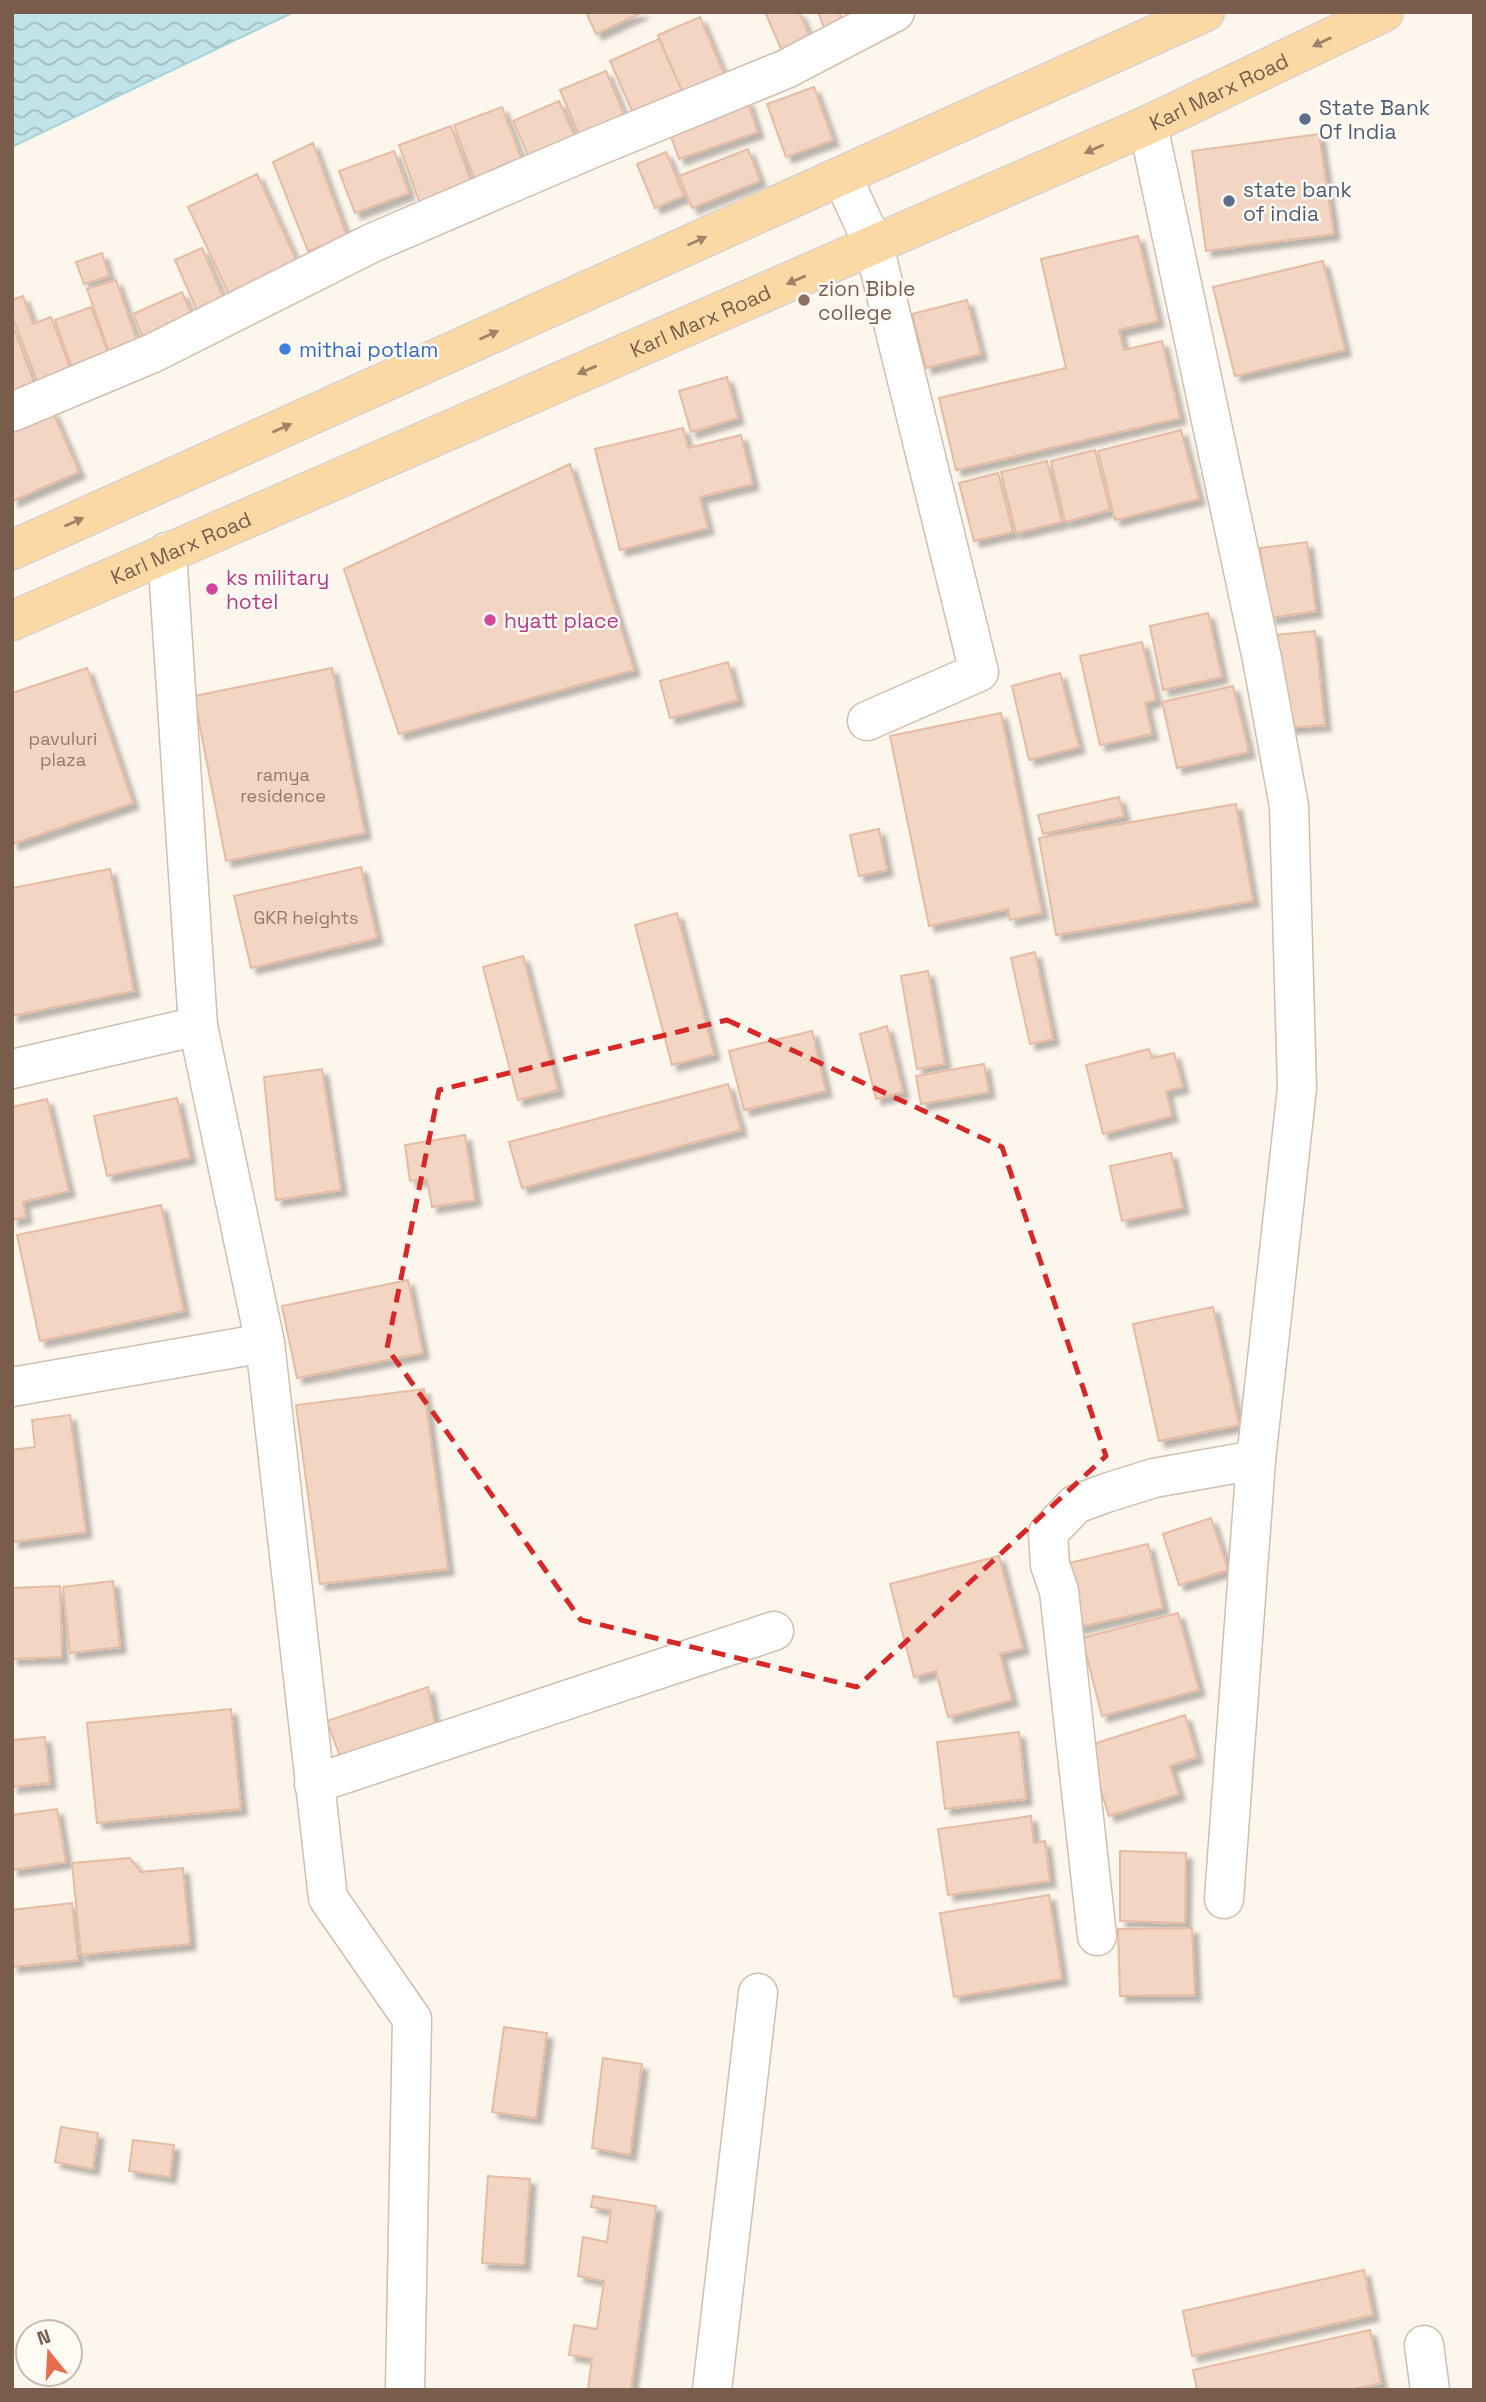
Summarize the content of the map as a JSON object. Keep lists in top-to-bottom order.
{
  "streets": {
    "main road": ["Karl Marx Road"]
  },
  "places": [
    "State Bank Of India",
    "state bank of india",
    "zion Bible college",
    "mithai potlam",
    "ks military hotel",
    "hyatt place"
  ],
  "house_numbers": ["pavuluri plaza", "ramya residence", "GKR heights"],
  "north": "top"
}
